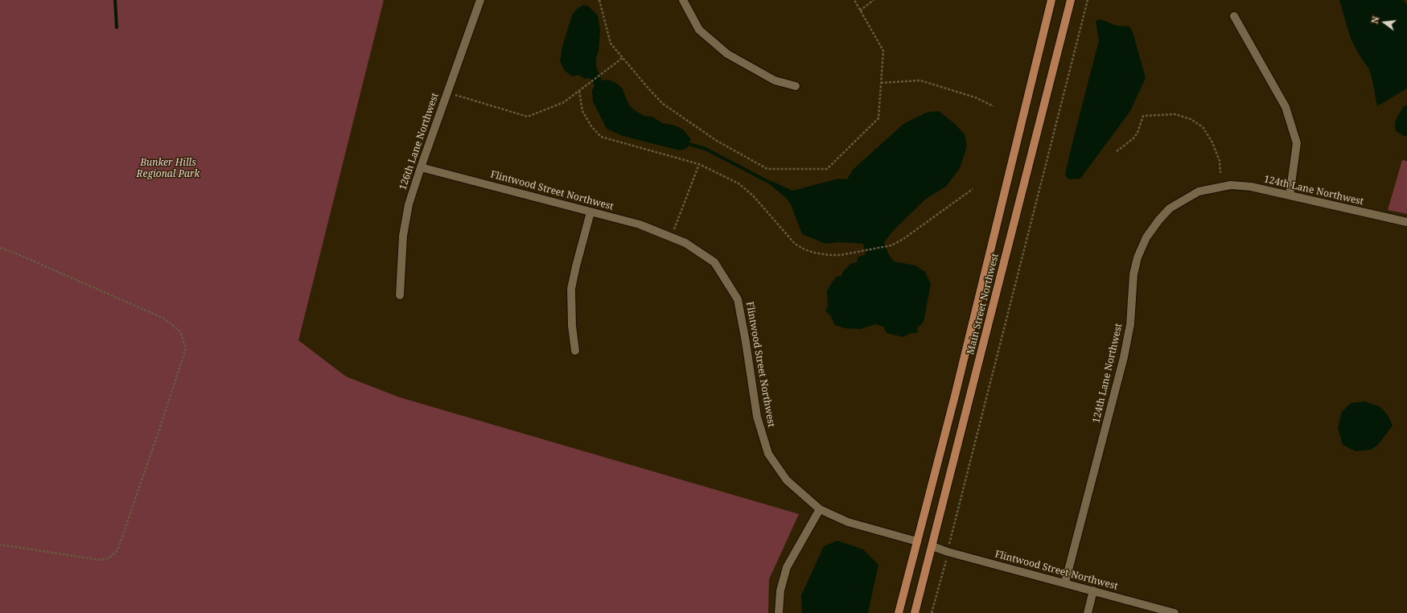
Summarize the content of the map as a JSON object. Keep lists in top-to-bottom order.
{
  "streets": {
    "main road": ["Main Street Northwest"],
    "street": ["126th Lane Northwest", "Flintwood Street Northwest", "124th Lane Northwest"]
  },
  "crossings": [
    ["126th Lane Northwest", "Flintwood Street Northwest"],
    ["Flintwood Street Northwest", "124th Lane Northwest"],
    ["Flintwood Street Northwest", "Main Street Northwest"]
  ],
  "parks": ["Bunker Hills Regional Park"],
  "north": "left"
}
